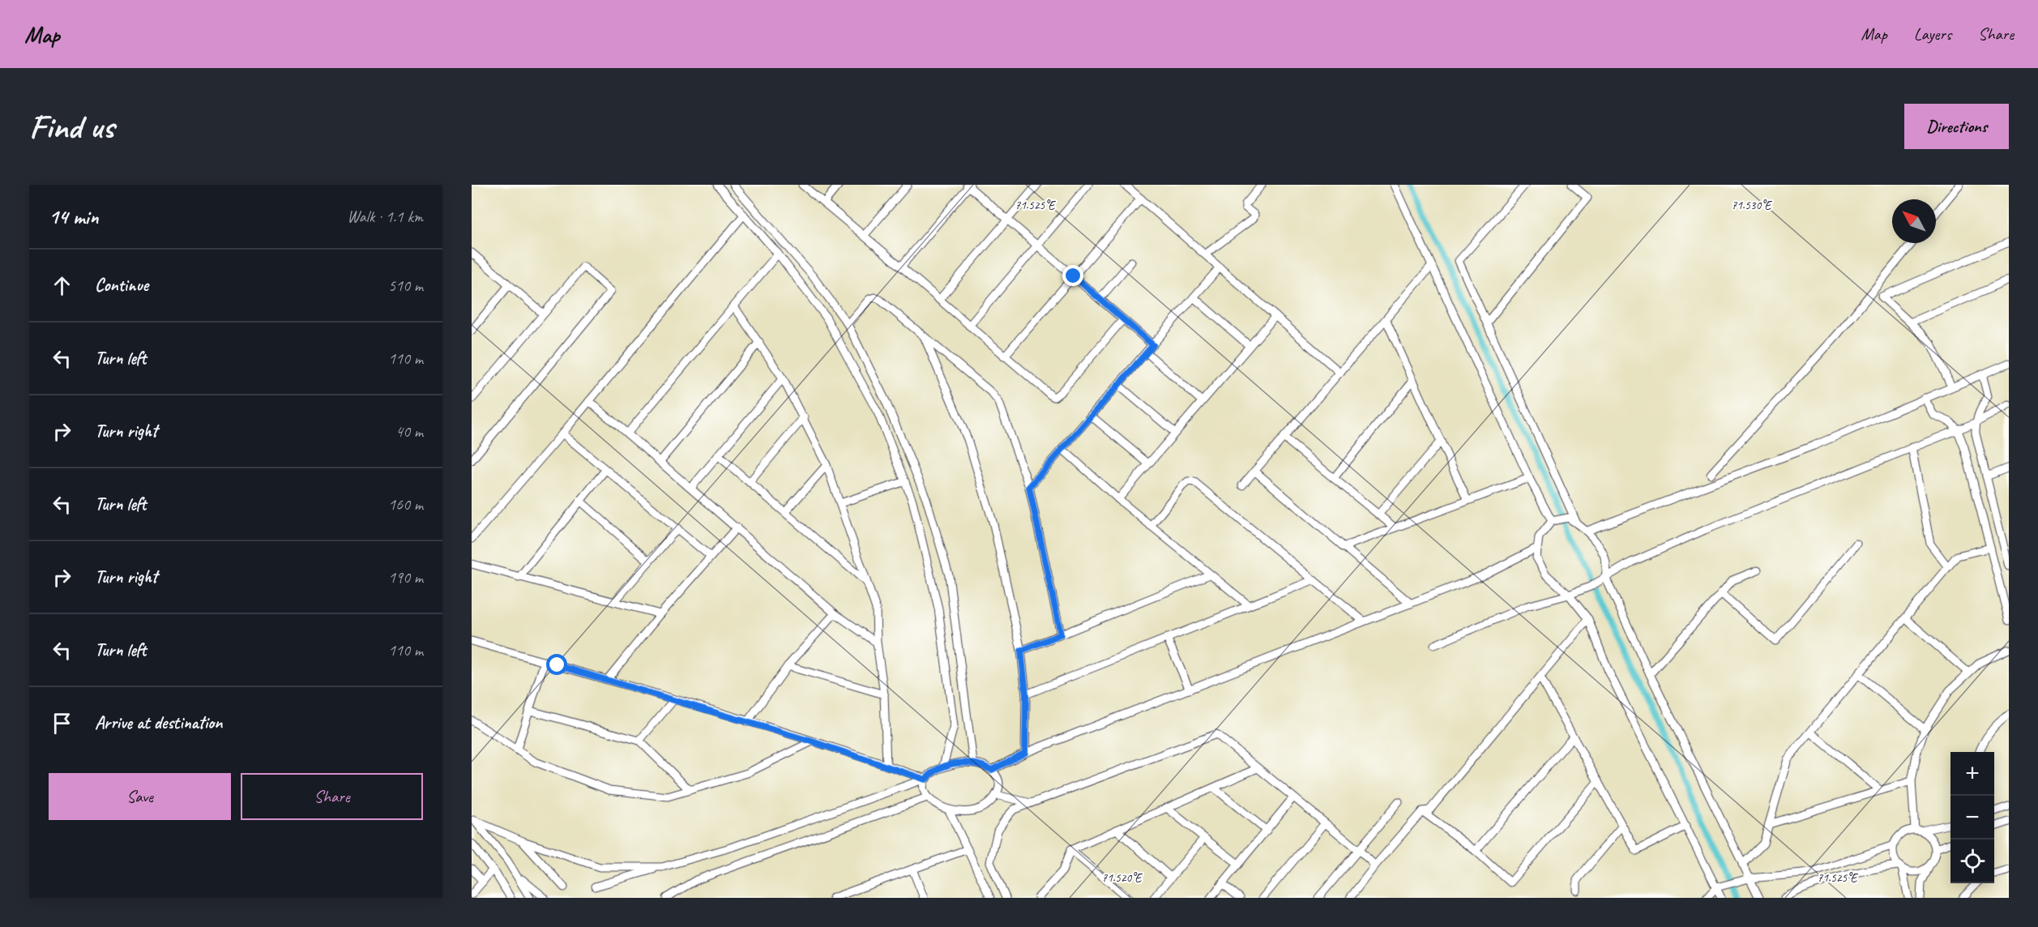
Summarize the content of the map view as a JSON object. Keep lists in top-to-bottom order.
{
  "north": "top left",
  "page": {
    "header": "Map",
    "nav": ["Map", "Layers", "Share"],
    "buttons": [
      "Directions",
      ["Save", "Share"]
    ],
    "title": "Find us",
    "heading": ["14 min", "Walk · 1.1 km"],
    "list": [
      ["Continue", "510 m"],
      ["Turn left", "110 m"],
      ["Turn right", "40 m"],
      ["Turn left", "160 m"],
      ["Turn right", "190 m"],
      ["Turn left", "110 m"],
      "Arrive at destination"
    ],
    "map_buttons": ["+", "−"]
  },
  "coordinates": ["71.525°E", "71.530°E", "71.520°E"]
}
